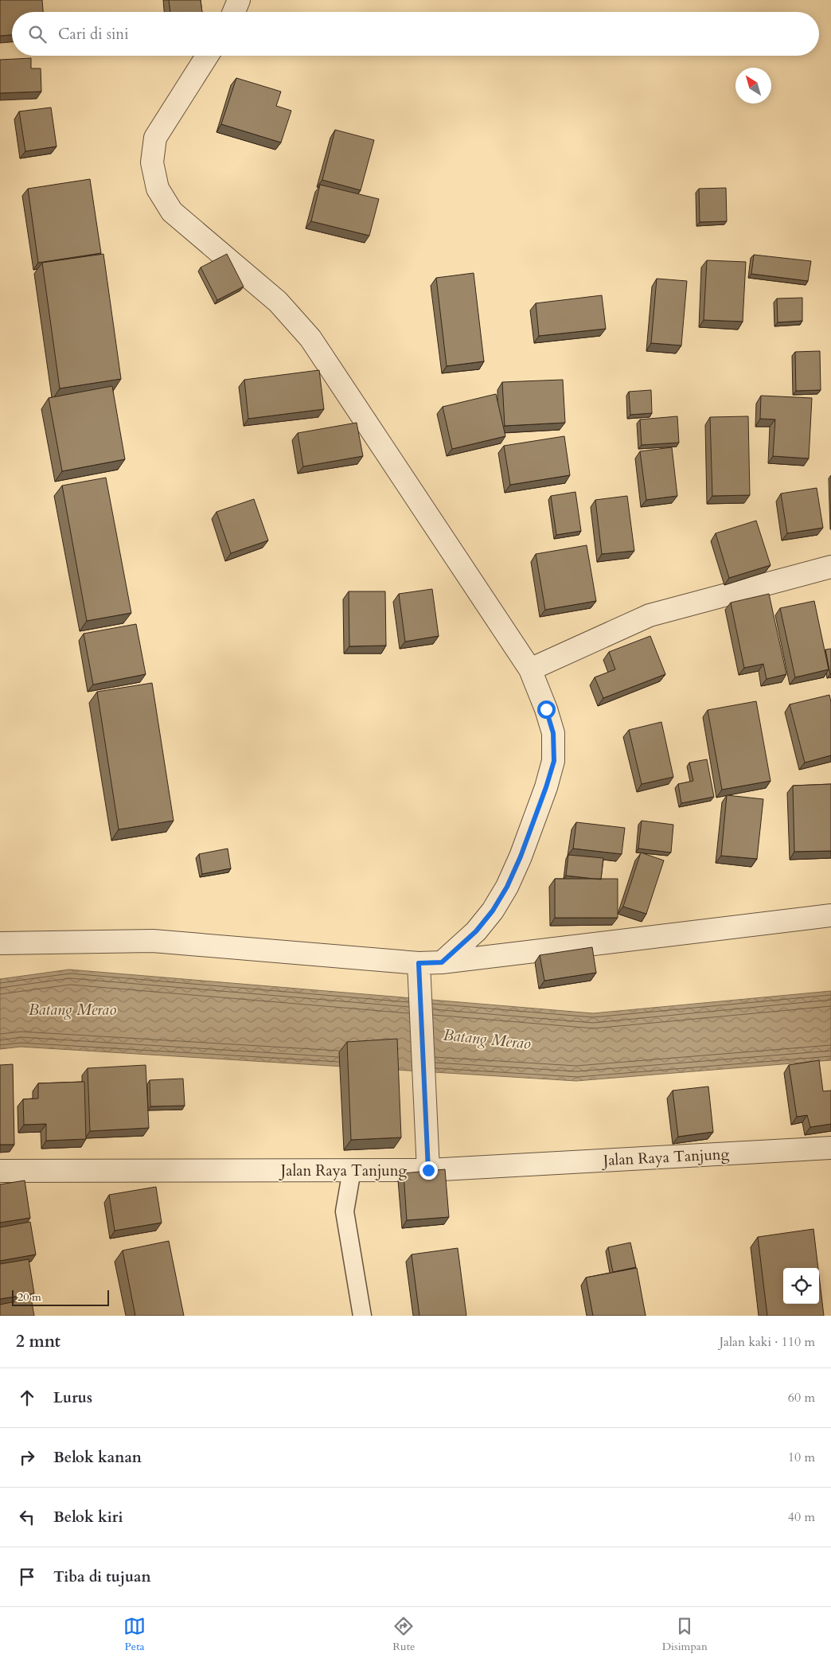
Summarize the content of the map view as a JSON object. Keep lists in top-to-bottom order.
{
  "streets": {
    "street": ["Jalan Raya Tanjung"]
  },
  "water": ["Batang Merao"],
  "scale_bar": "20 m",
  "north": "top left",
  "page": {
    "search": "Cari di sini",
    "scale": "20 m",
    "heading": ["2 mnt", "Jalan kaki · 110 m"],
    "list": [
      ["Lurus", "60 m"],
      ["Belok kanan", "10 m"],
      ["Belok kiri", "40 m"],
      "Tiba di tujuan"
    ],
    "nav": ["Peta", "Rute", "Disimpan"]
  }
}
